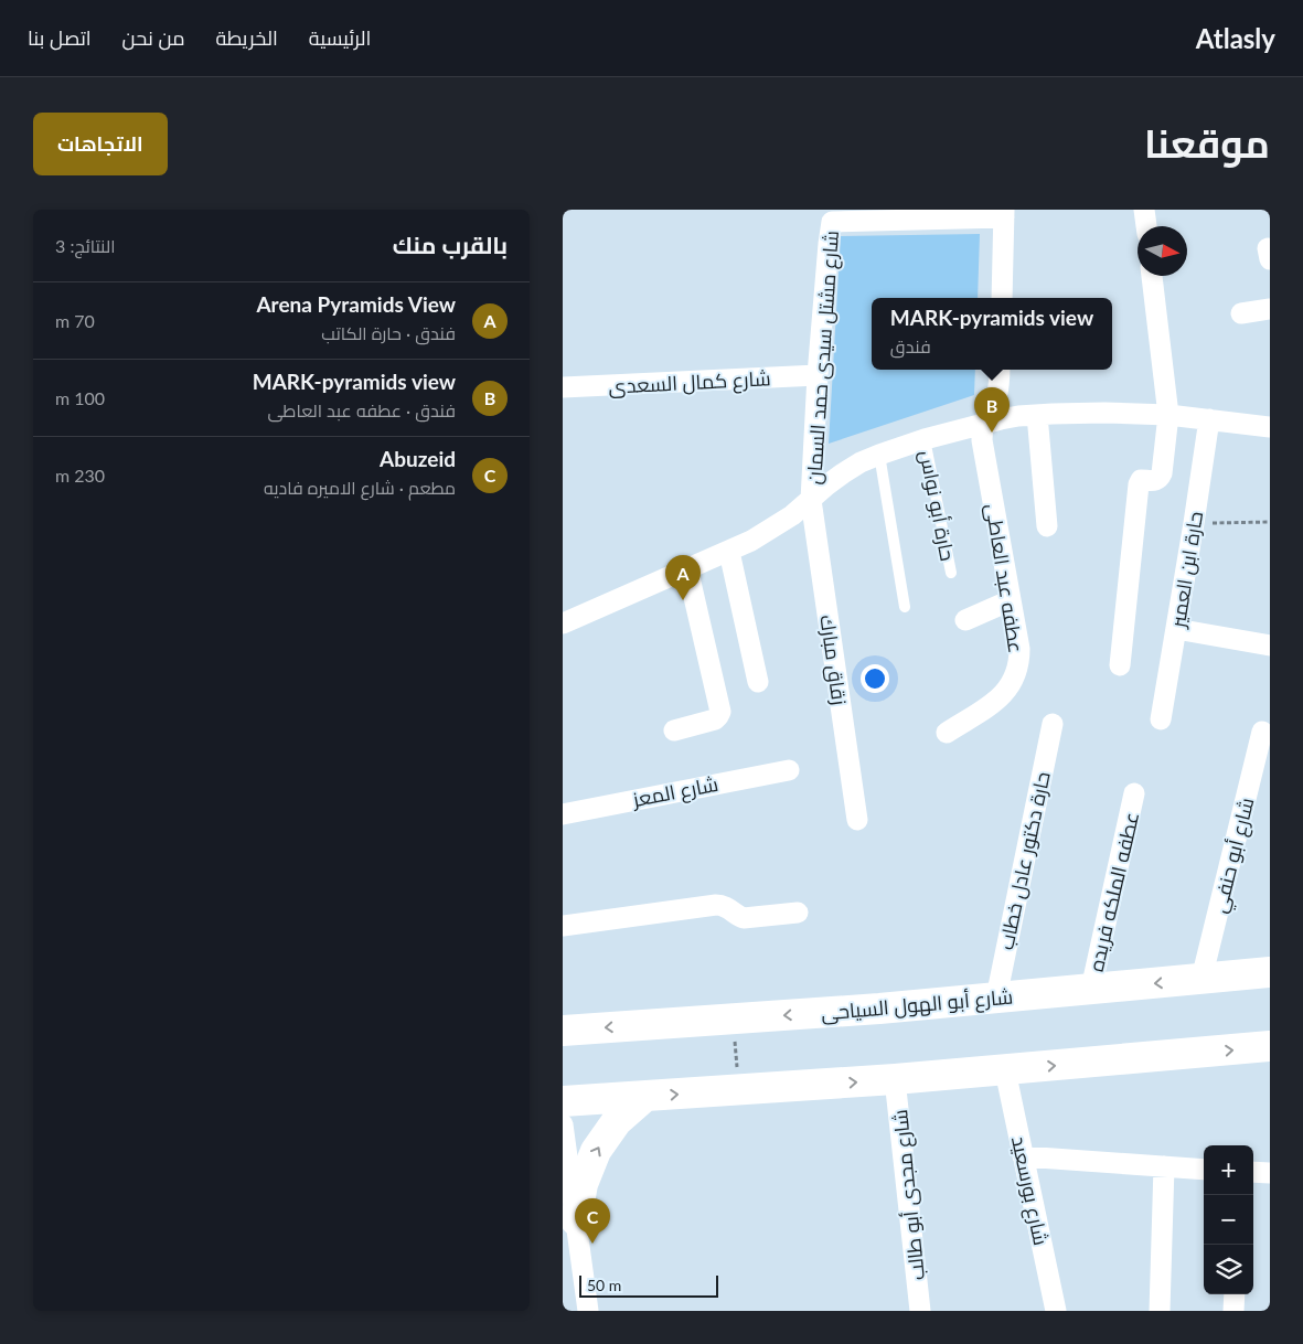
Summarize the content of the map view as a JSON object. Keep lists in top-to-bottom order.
{
  "streets": {
    "main road": ["شارع أبو الهول السياحى"],
    "street": [
      "شارع مشتل سيدى حمد السمان",
      "شارع كمال السعدى",
      "حارة ابن العمير",
      "عطفه عبد العاطى",
      "زقاق مبارك",
      "شارع المعز",
      "شارع أبو حنفي",
      "حارة دكتور عادل خطاب",
      "عطفه الملكه فريده",
      "شارع بورسعيد",
      "شارع مجدى أبو طالب"
    ],
    "lane": ["حارة أبو نواس"]
  },
  "crossings": [
    ["شارع مشتل سيدى حمد السمان", "شارع كمال السعدى"],
    ["شارع مشتل سيدى حمد السمان", "زقاق مبارك"],
    ["شارع أبو حنفي", "شارع أبو الهول السياحى"],
    ["حارة دكتور عادل خطاب", "شارع أبو الهول السياحى"],
    ["عطفه الملكه فريده", "شارع أبو الهول السياحى"]
  ],
  "scale_bar": "50 m",
  "north": "right",
  "page": {
    "header": "Atlasly",
    "nav": [
      "الرئيسية",
      "الخريطة",
      "من نحن",
      "اتصل بنا"
    ],
    "title": "موقعنا",
    "buttons": "الاتجاهات",
    "heading": ["بالقرب منك", "النتائج: 3"],
    "list": [
      {
        "mark": "A",
        "name": "Arena Pyramids View",
        "note": "فندق · حارة الكاتب",
        "value": "70 m"
      },
      {
        "mark": "B",
        "name": "MARK-pyramids view",
        "note": "فندق · عطفه عبد العاطى",
        "value": "100 m"
      },
      {
        "mark": "C",
        "name": "Abuzeid",
        "note": "مطعم · شارع الاميره فاديه",
        "value": "230 m"
      }
    ],
    "popup": ["MARK-pyramids view", "فندق"],
    "pins": ["B", "A", "C"],
    "map_buttons": ["+", "−"],
    "scale": "50 m"
  }
}
